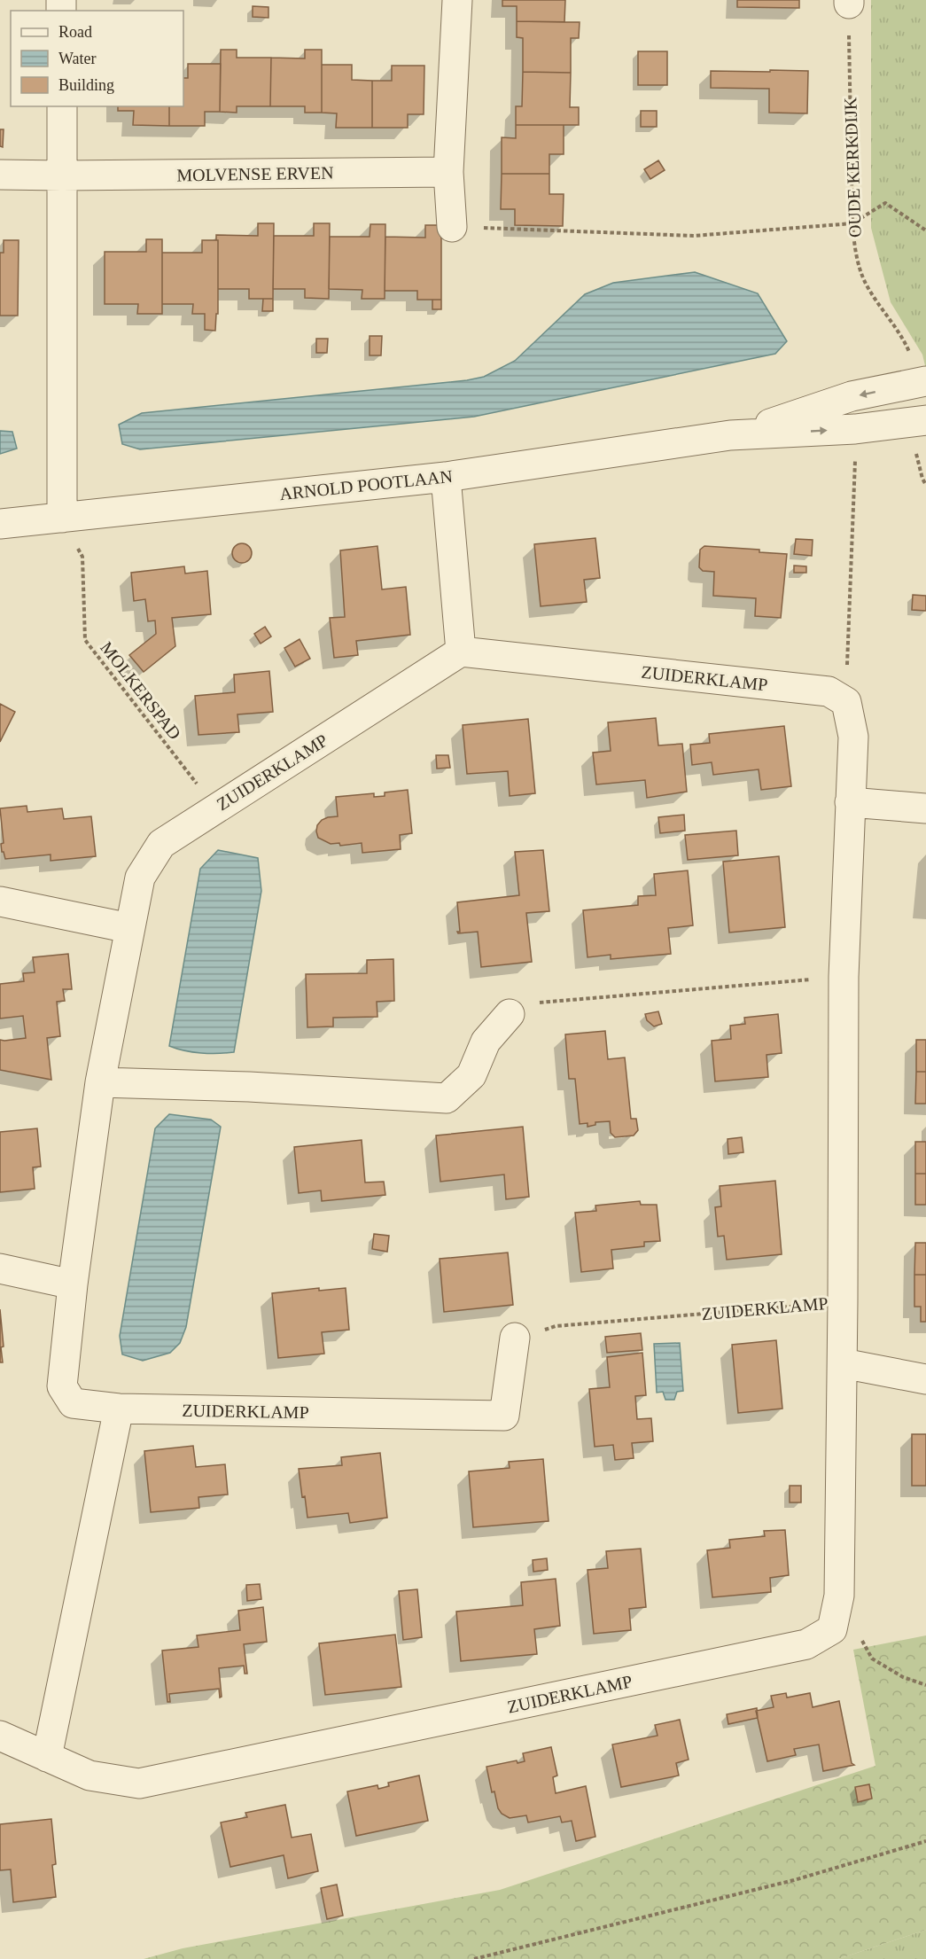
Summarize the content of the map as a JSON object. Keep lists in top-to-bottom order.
{
  "streets": {
    "street": ["MOLVENSE ERVEN", "ARNOLD POOTLAAN", "ZUIDERKLAMP"],
    "path": ["OUDE KERKDIJK", "MOLKERSPAD"]
  },
  "crossings": [
    ["OUDE KERKDIJK", "ARNOLD POOTLAAN"],
    ["ARNOLD POOTLAAN", "MOLKERSPAD"],
    ["ZUIDERKLAMP", "MOLKERSPAD"]
  ],
  "legend": ["Road", "Water", "Building"]
}
